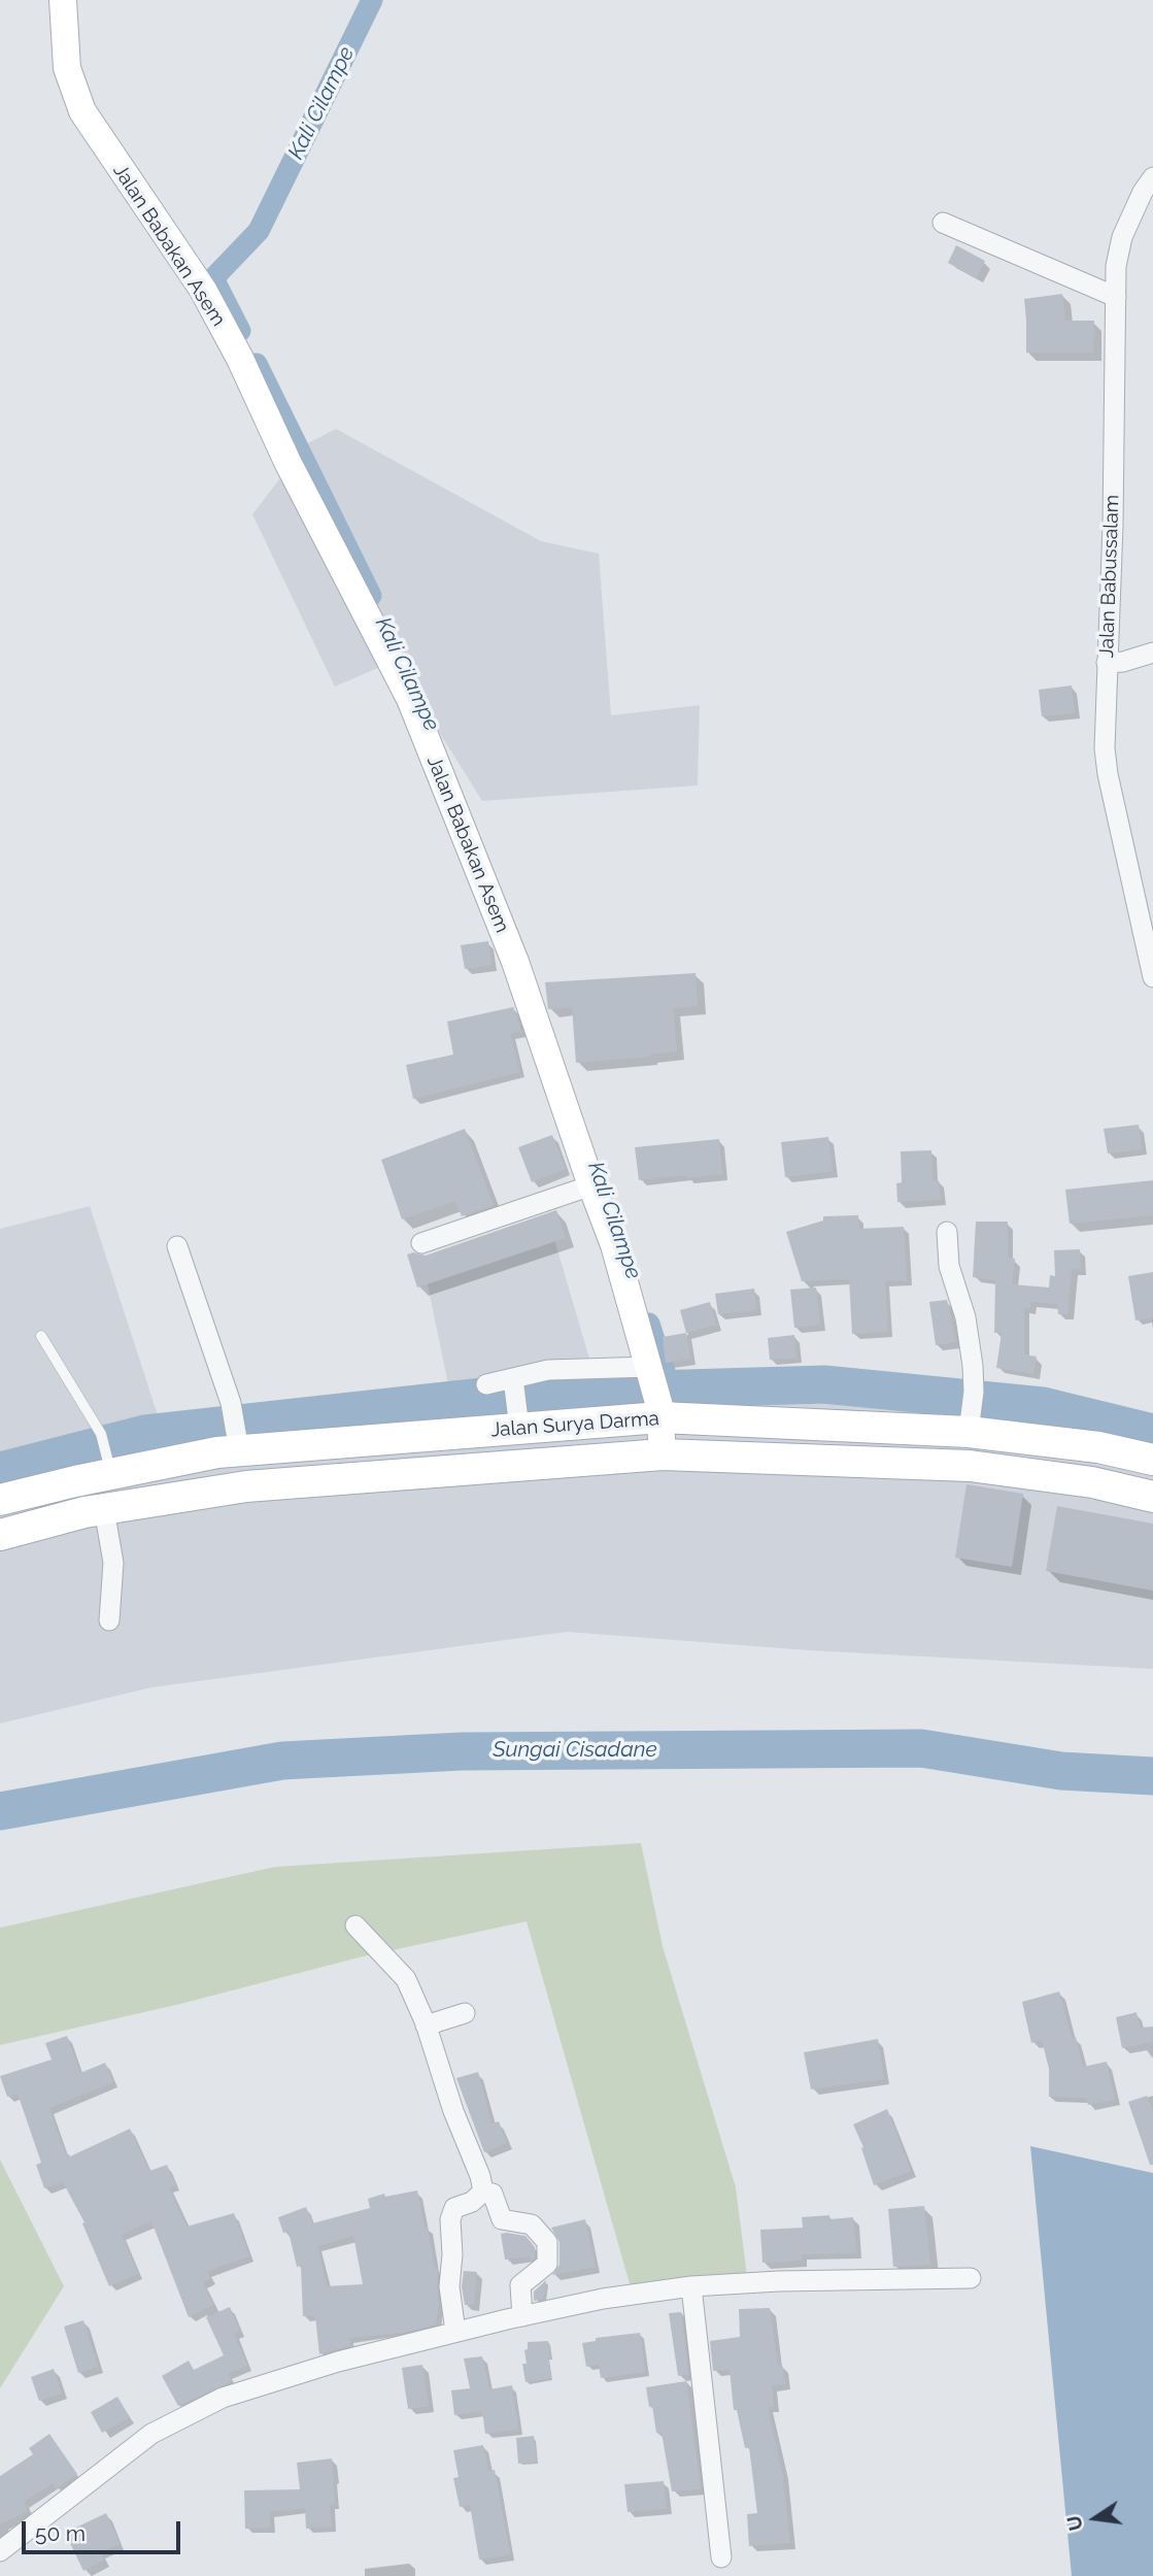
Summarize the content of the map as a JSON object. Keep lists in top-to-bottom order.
{
  "streets": {
    "main road": ["Jalan Surya Darma"],
    "street": ["Jalan Babakan Asem", "Jalan Babussalam"]
  },
  "crossings": [
    ["Jalan Babakan Asem", "Jalan Surya Darma"]
  ],
  "water": ["Kali Cilampe", "Sungai Cisadane"],
  "scale_bar": "50 m",
  "north": "left"
}
